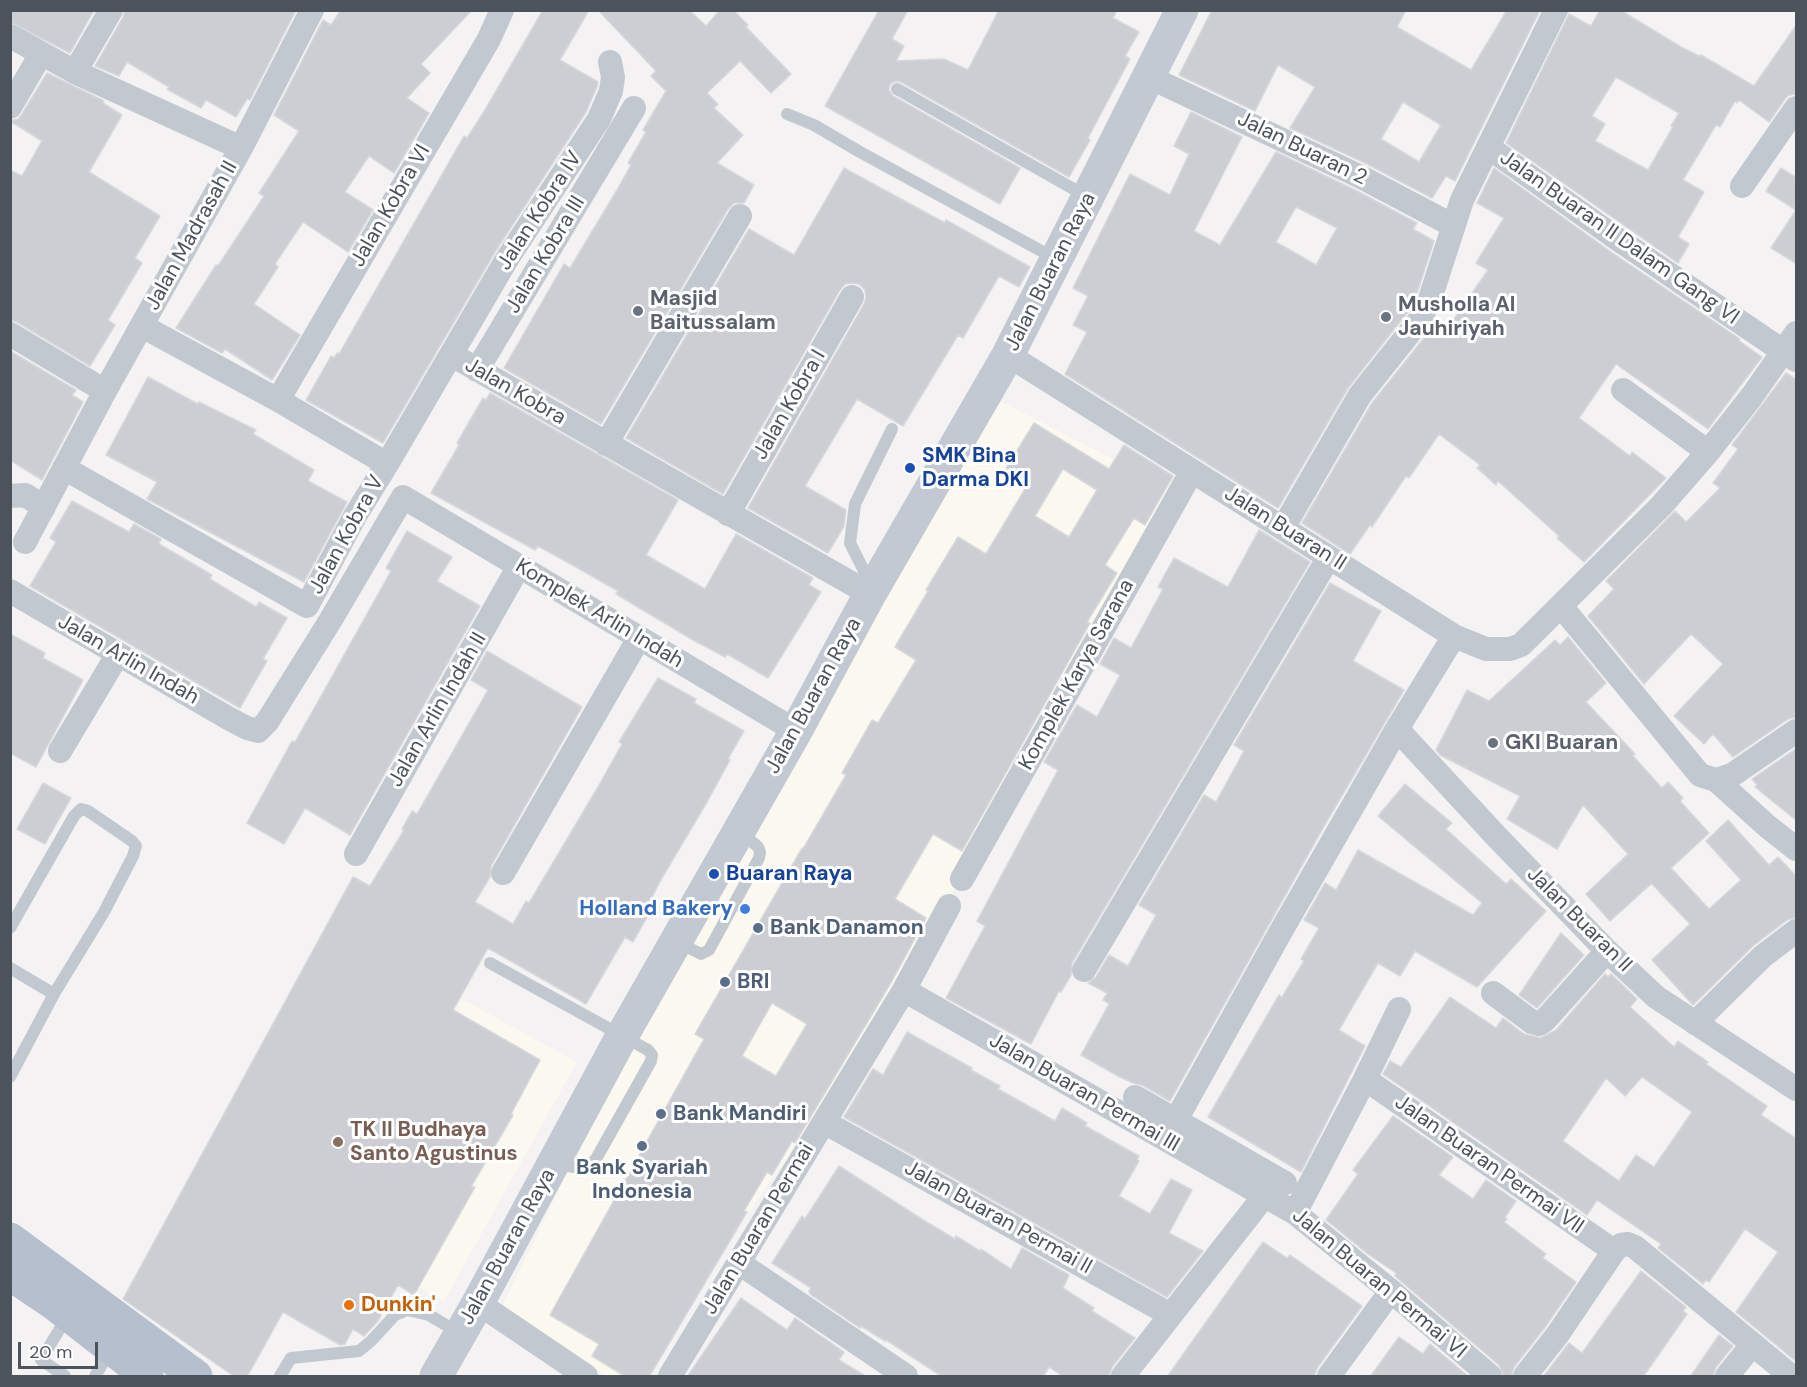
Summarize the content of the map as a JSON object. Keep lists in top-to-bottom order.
{
  "streets": {
    "street": [
      "Jalan Buaran 2",
      "Jalan Kobra VI",
      "Jalan Kobra IV",
      "Jalan Madrasah II",
      "Jalan Buaran II Dalam Gang VI",
      "Jalan Kobra III",
      "Jalan Buaran Raya",
      "Jalan Kobra",
      "Jalan Kobra I",
      "Jalan Buaran II",
      "Jalan Kobra V",
      "Komplek Arlin Indah",
      "Jalan Arlin Indah",
      "Komplek Karya Sarana",
      "Jalan Arlin Indah II",
      "Jalan Buaran Permai III",
      "Jalan Buaran Permai VII",
      "Jalan Buaran Permai II",
      "Jalan Buaran Permai",
      "Jalan Buaran Permai VI"
    ]
  },
  "crossings": [
    ["Jalan Buaran 2", "Jalan Buaran II Dalam Gang VI"],
    ["Jalan Buaran 2", "Jalan Buaran Raya"],
    ["Jalan Kobra IV", "Jalan Kobra"],
    ["Jalan Madrasah II", "Jalan Kobra V"],
    ["Jalan Buaran II Dalam Gang VI", "Jalan Buaran II"],
    ["Jalan Kobra III", "Jalan Kobra"],
    ["Jalan Buaran Raya", "Jalan Kobra"],
    ["Jalan Buaran Raya", "Jalan Buaran II"],
    ["Jalan Buaran Raya", "Komplek Arlin Indah"],
    ["Jalan Kobra", "Jalan Kobra I"],
    ["Jalan Kobra", "Jalan Kobra V"],
    ["Jalan Buaran II", "Komplek Karya Sarana"],
    ["Komplek Arlin Indah", "Jalan Arlin Indah"],
    ["Komplek Arlin Indah", "Jalan Arlin Indah II"],
    ["Jalan Buaran Permai III", "Jalan Buaran Permai"],
    ["Jalan Buaran Permai III", "Jalan Buaran Permai VI"],
    ["Jalan Buaran Permai II", "Jalan Buaran Permai"]
  ],
  "places": [
    "Masjid Baitussalam",
    "Musholla Al Jauhiriyah",
    "SMK Bina Darma DKI",
    "GKI Buaran",
    "Buaran Raya",
    "Holland Bakery",
    "Bank Danamon",
    "BRI",
    "Bank Mandiri",
    "TK II Budhaya Santo Agustinus",
    "Bank Syariah Indonesia",
    "Dunkin'"
  ],
  "scale_bar": "20 m"
}
